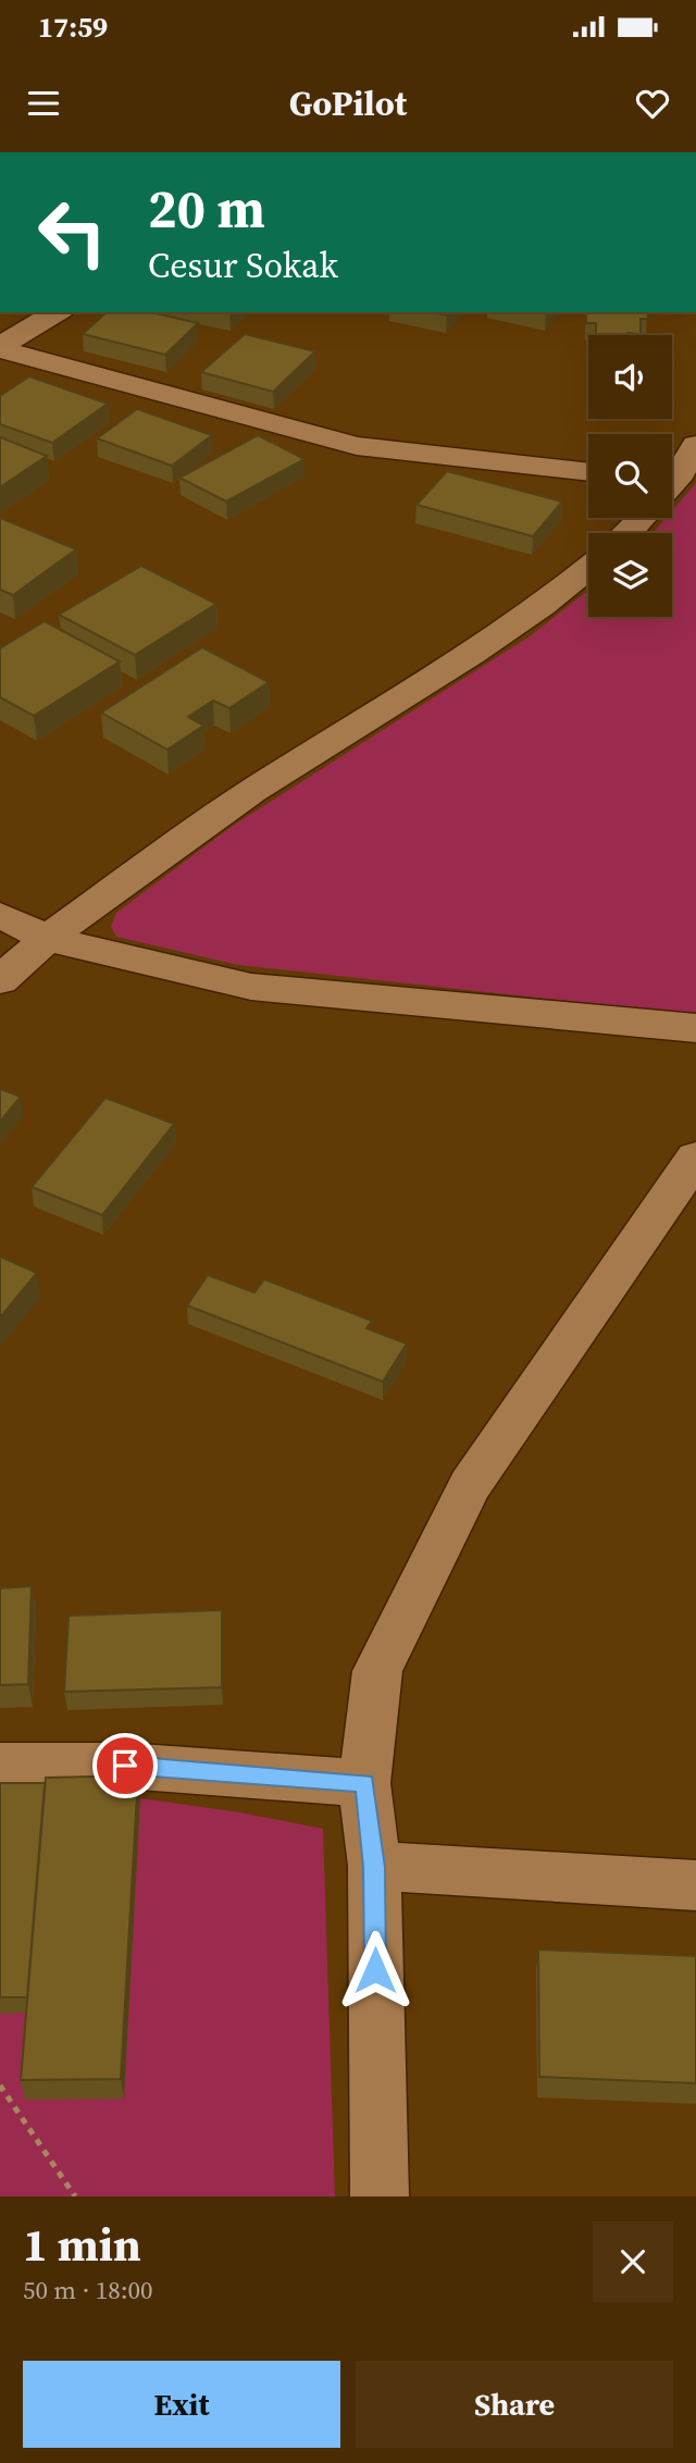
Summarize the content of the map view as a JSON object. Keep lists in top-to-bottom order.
{
  "page": {
    "status": "17:59",
    "header": "GoPilot",
    "turn": ["20 m", "Cesur Sokak"],
    "heading": ["1 min", "50 m · 18:00"],
    "buttons": ["Exit", "Share"]
  }
}
